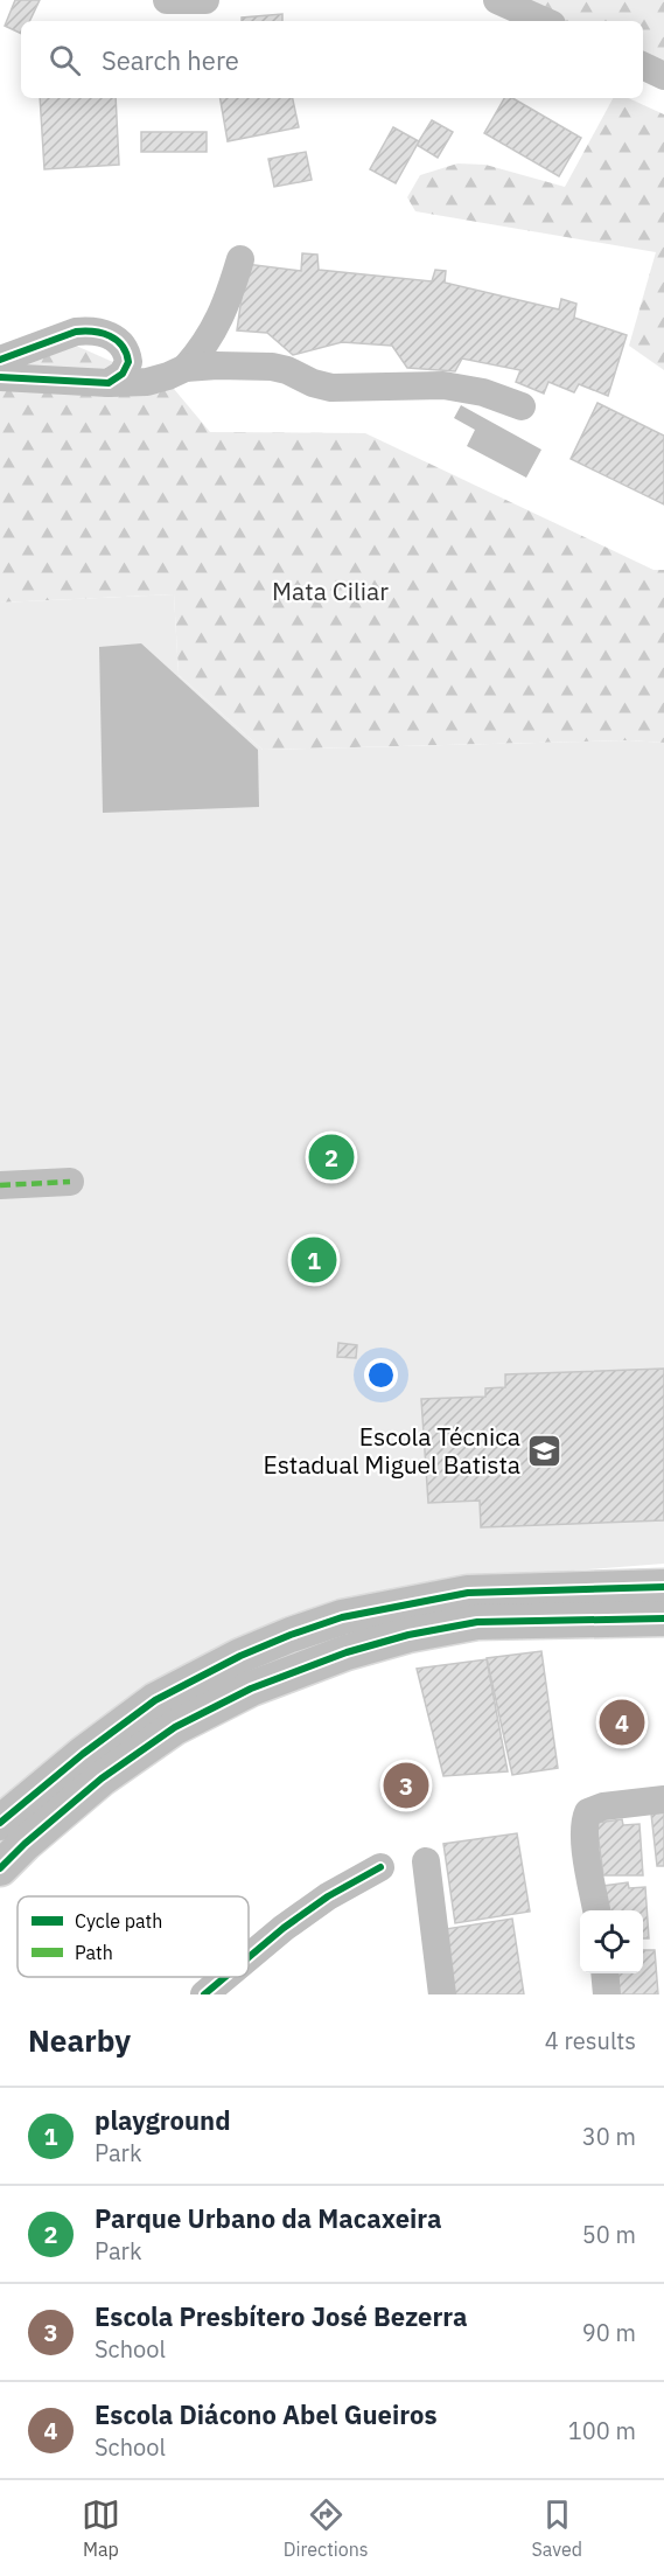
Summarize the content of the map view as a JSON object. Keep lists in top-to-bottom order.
{
  "parks": ["Mata Ciliar"],
  "places": {
    "school or university": ["Escola Técnica Estadual Miguel Batista"]
  },
  "legend": ["Cycle path", "Path"],
  "page": {
    "search": "Search here",
    "pins": [
      "2",
      "1",
      "4",
      "3"
    ],
    "heading": ["Nearby", "4 results"],
    "list": [
      {
        "mark": "1",
        "name": "playground",
        "note": "Park",
        "value": "30 m"
      },
      {
        "mark": "2",
        "name": "Parque Urbano da Macaxeira",
        "note": "Park",
        "value": "50 m"
      },
      {
        "mark": "3",
        "name": "Escola Presbítero José Bezerra",
        "note": "School",
        "value": "90 m"
      },
      {
        "mark": "4",
        "name": "Escola Diácono Abel Gueiros",
        "note": "School",
        "value": "100 m"
      }
    ],
    "nav": ["Map", "Directions", "Saved"]
  }
}
